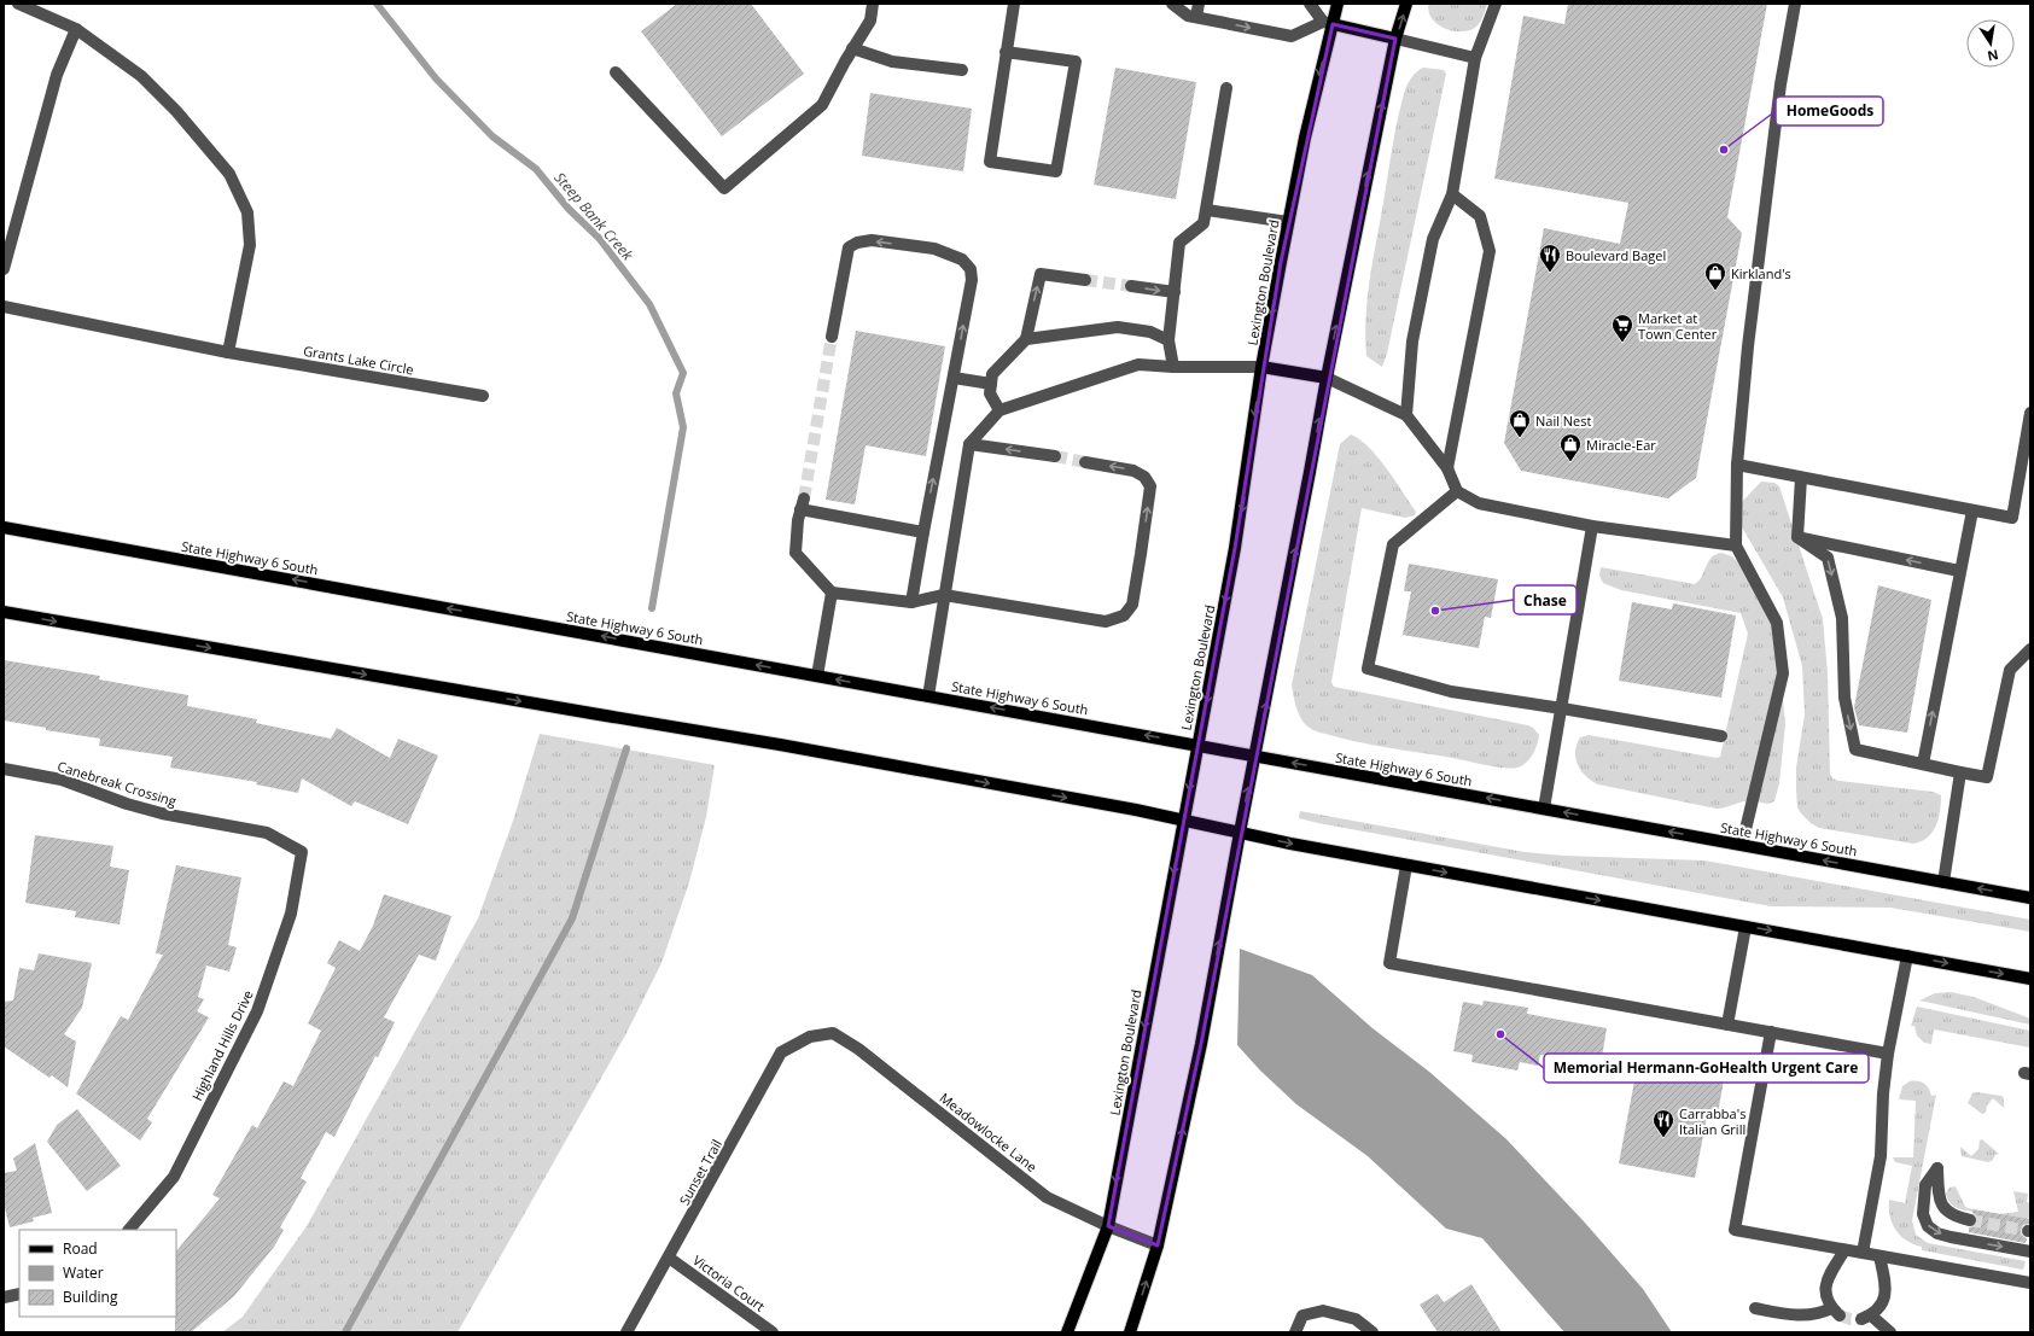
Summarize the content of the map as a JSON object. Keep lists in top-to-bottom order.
{
  "streets": {
    "main road": ["Lexington Boulevard", "State Highway 6 South"],
    "street": [
      "Grants Lake Circle",
      "Canebreak Crossing",
      "Highland Hills Drive",
      "Meadowlocke Lane",
      "Sunset Trail",
      "Victoria Court"
    ]
  },
  "crossings": [
    ["Lexington Boulevard", "State Highway 6 South"],
    ["Lexington Boulevard", "Meadowlocke Lane"],
    ["Canebreak Crossing", "Highland Hills Drive"],
    ["Meadowlocke Lane", "Sunset Trail"],
    ["Sunset Trail", "Victoria Court"]
  ],
  "water": ["Steep Bank Creek"],
  "places": {
    "other": ["HomeGoods", "Chase", "Memorial Hermann-GoHealth Urgent Care"],
    "restaurant": ["Boulevard Bagel", "Carrabba's Italian Grill"],
    "shop": ["Kirkland's", "Nail Nest", "Miracle-Ear"],
    "supermarket": ["Market at Town Center"]
  },
  "legend": ["Road", "Water", "Building"],
  "north": "bottom"
}
